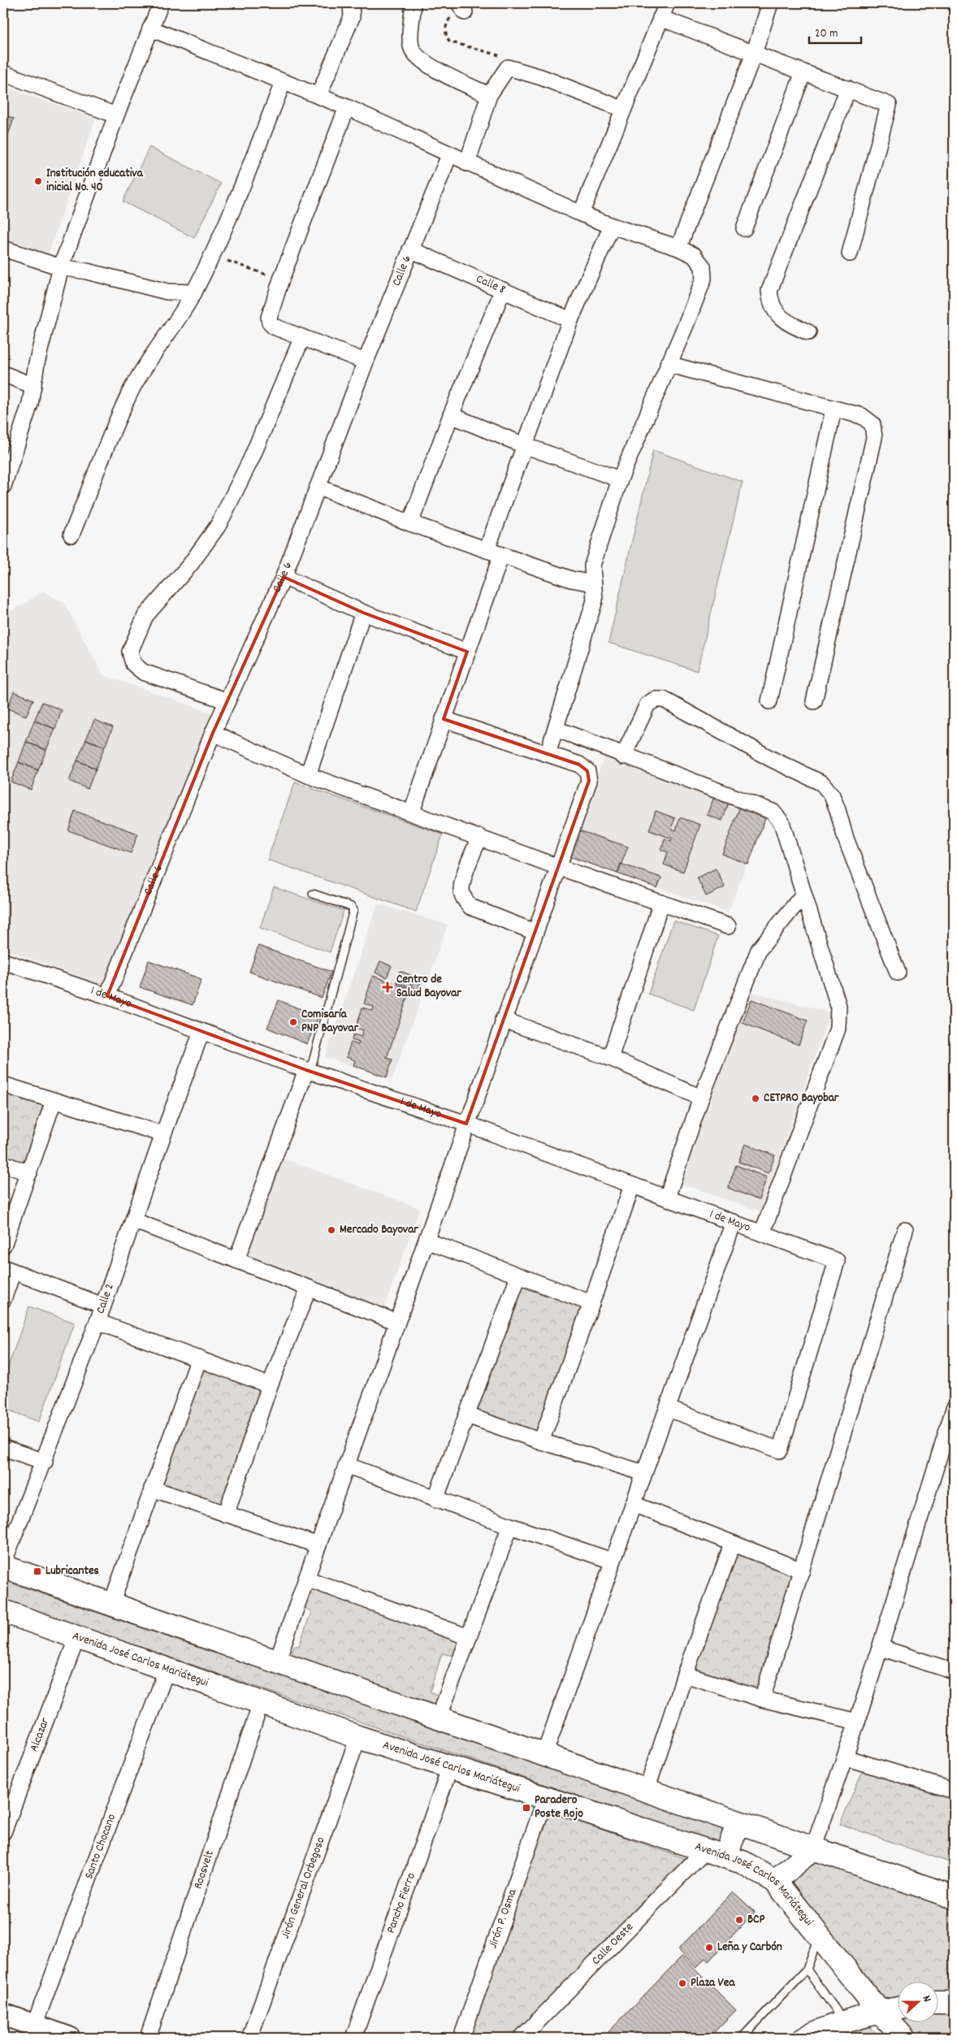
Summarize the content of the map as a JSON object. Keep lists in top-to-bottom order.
{
  "streets": {
    "main road": ["Avenida José Carlos Mariátegui"],
    "street": [
      "Calle 6",
      "Calle 8",
      "1 de Mayo",
      "Calle 2",
      "Alcazar",
      "Santo Chocano",
      "Roosvelt",
      "Jirón General Orbegoso",
      "Pancho Fierro",
      "Jirón P. Osma",
      "Calle Oeste"
    ]
  },
  "crossings": [
    ["Calle 6", "Calle 8"],
    ["Calle 6", "1 de Mayo"],
    ["1 de Mayo", "Calle 2"],
    ["Avenida José Carlos Mariátegui", "Alcazar"],
    ["Avenida José Carlos Mariátegui", "Santo Chocano"],
    ["Avenida José Carlos Mariátegui", "Roosvelt"],
    ["Avenida José Carlos Mariátegui", "Jirón General Orbegoso"],
    ["Avenida José Carlos Mariátegui", "Pancho Fierro"],
    ["Avenida José Carlos Mariátegui", "Jirón P. Osma"],
    ["Avenida José Carlos Mariátegui", "Calle Oeste"]
  ],
  "places": {
    "other": [
      "Institución educativa inicial No. 40",
      "Comisaría PNP Bayovar",
      "CETPRO Bayobar",
      "Mercado Bayovar",
      "BCP",
      "Leña y Carbón",
      "Plaza Vea"
    ],
    "health": ["Centro de Salud Bayovar"],
    "transit": ["Lubricantes", "Paradero Poste Rojo"]
  },
  "scale_bar": "20 m",
  "north": "right"
}
